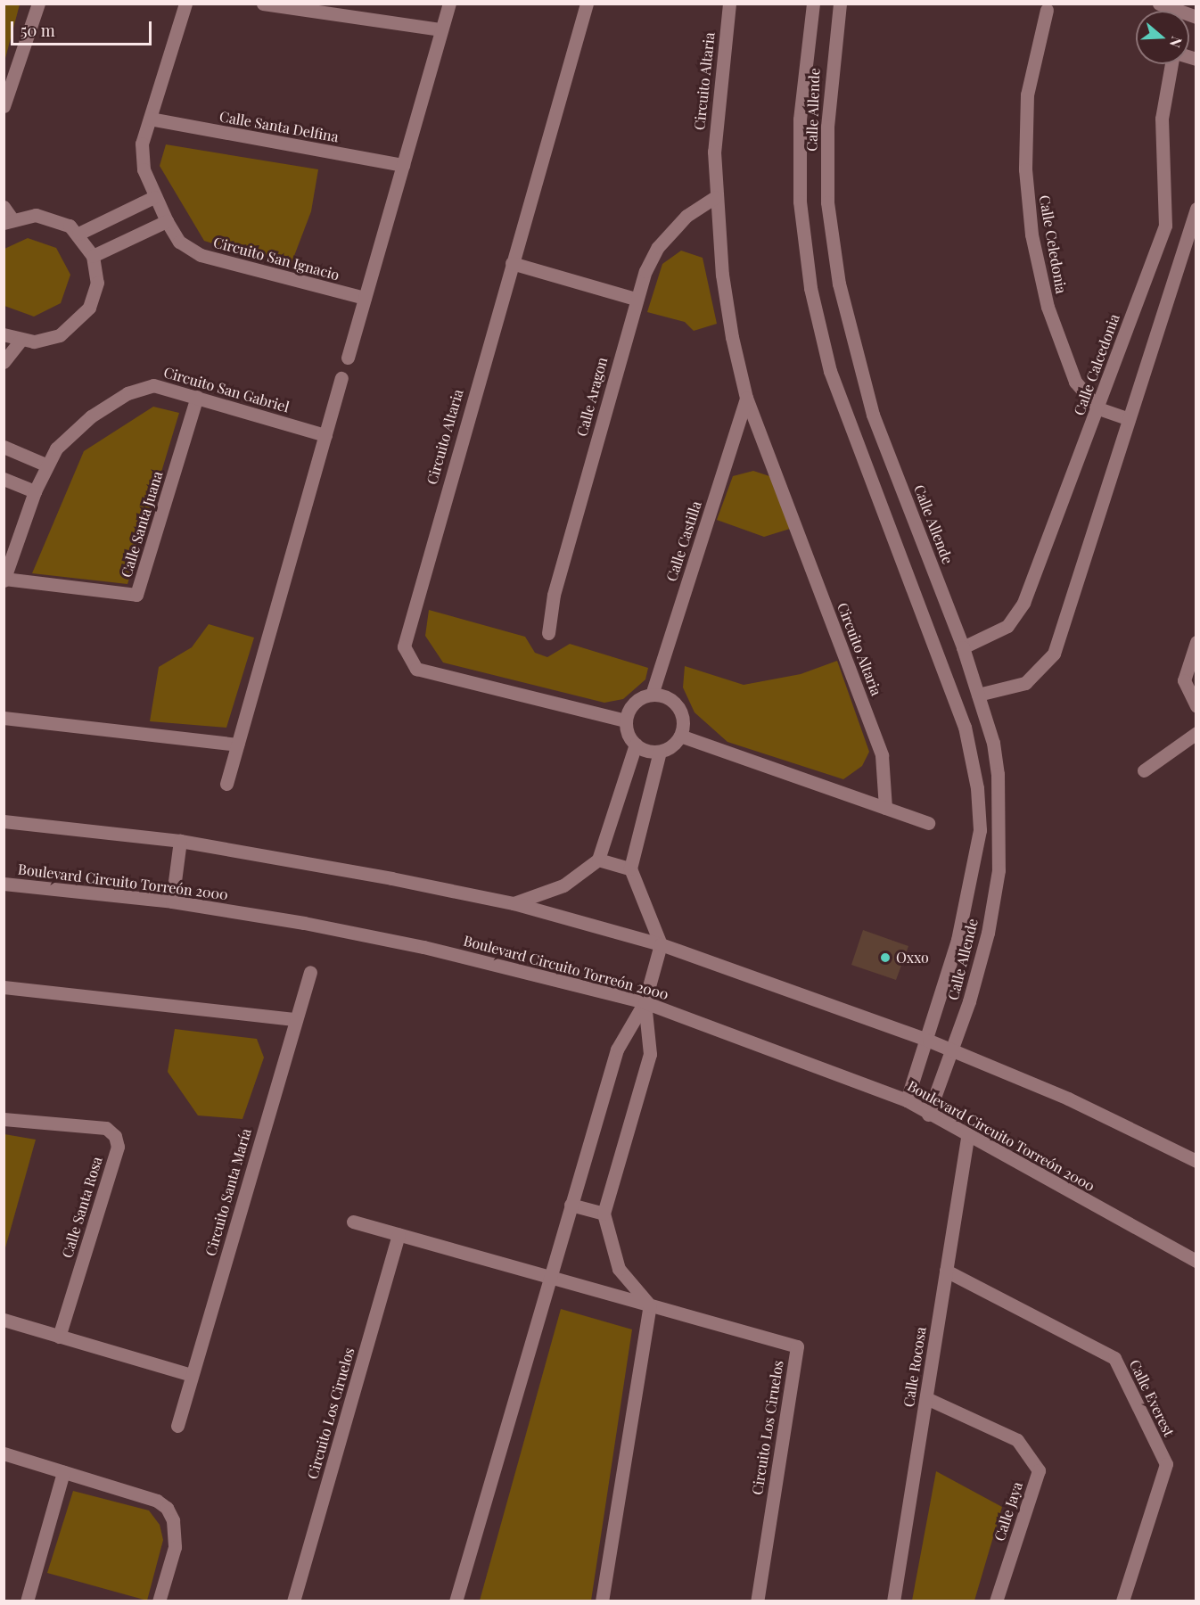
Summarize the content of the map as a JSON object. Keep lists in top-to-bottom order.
{
  "streets": {
    "street": [
      "Circuito Altaria",
      "Calle Allende",
      "Calle Santa Delfina",
      "Calle Celedonia",
      "Circuito San Ignacio",
      "Calle Calcedonia",
      "Circuito San Gabriel",
      "Calle Aragon",
      "Calle Santa Juana",
      "Calle Castilla",
      "Boulevard Circuito Torreón 2000",
      "Circuito Santa María",
      "Calle Santa Rosa",
      "Calle Rocosa",
      "Calle Everest",
      "Circuito Los Ciruelos",
      "Calle Jaya"
    ]
  },
  "crossings": [
    ["Circuito Altaria", "Calle Aragon"],
    ["Circuito Altaria", "Calle Castilla"],
    ["Calle Allende", "Calle Calcedonia"],
    ["Calle Allende", "Boulevard Circuito Torreón 2000"],
    ["Calle Santa Delfina", "Circuito San Ignacio"],
    ["Calle Celedonia", "Calle Calcedonia"],
    ["Circuito San Gabriel", "Calle Santa Juana"],
    ["Boulevard Circuito Torreón 2000", "Calle Rocosa"],
    ["Calle Rocosa", "Calle Everest"],
    ["Calle Rocosa", "Calle Jaya"]
  ],
  "places": ["Oxxo"],
  "scale_bar": "50 m",
  "north": "right"
}
